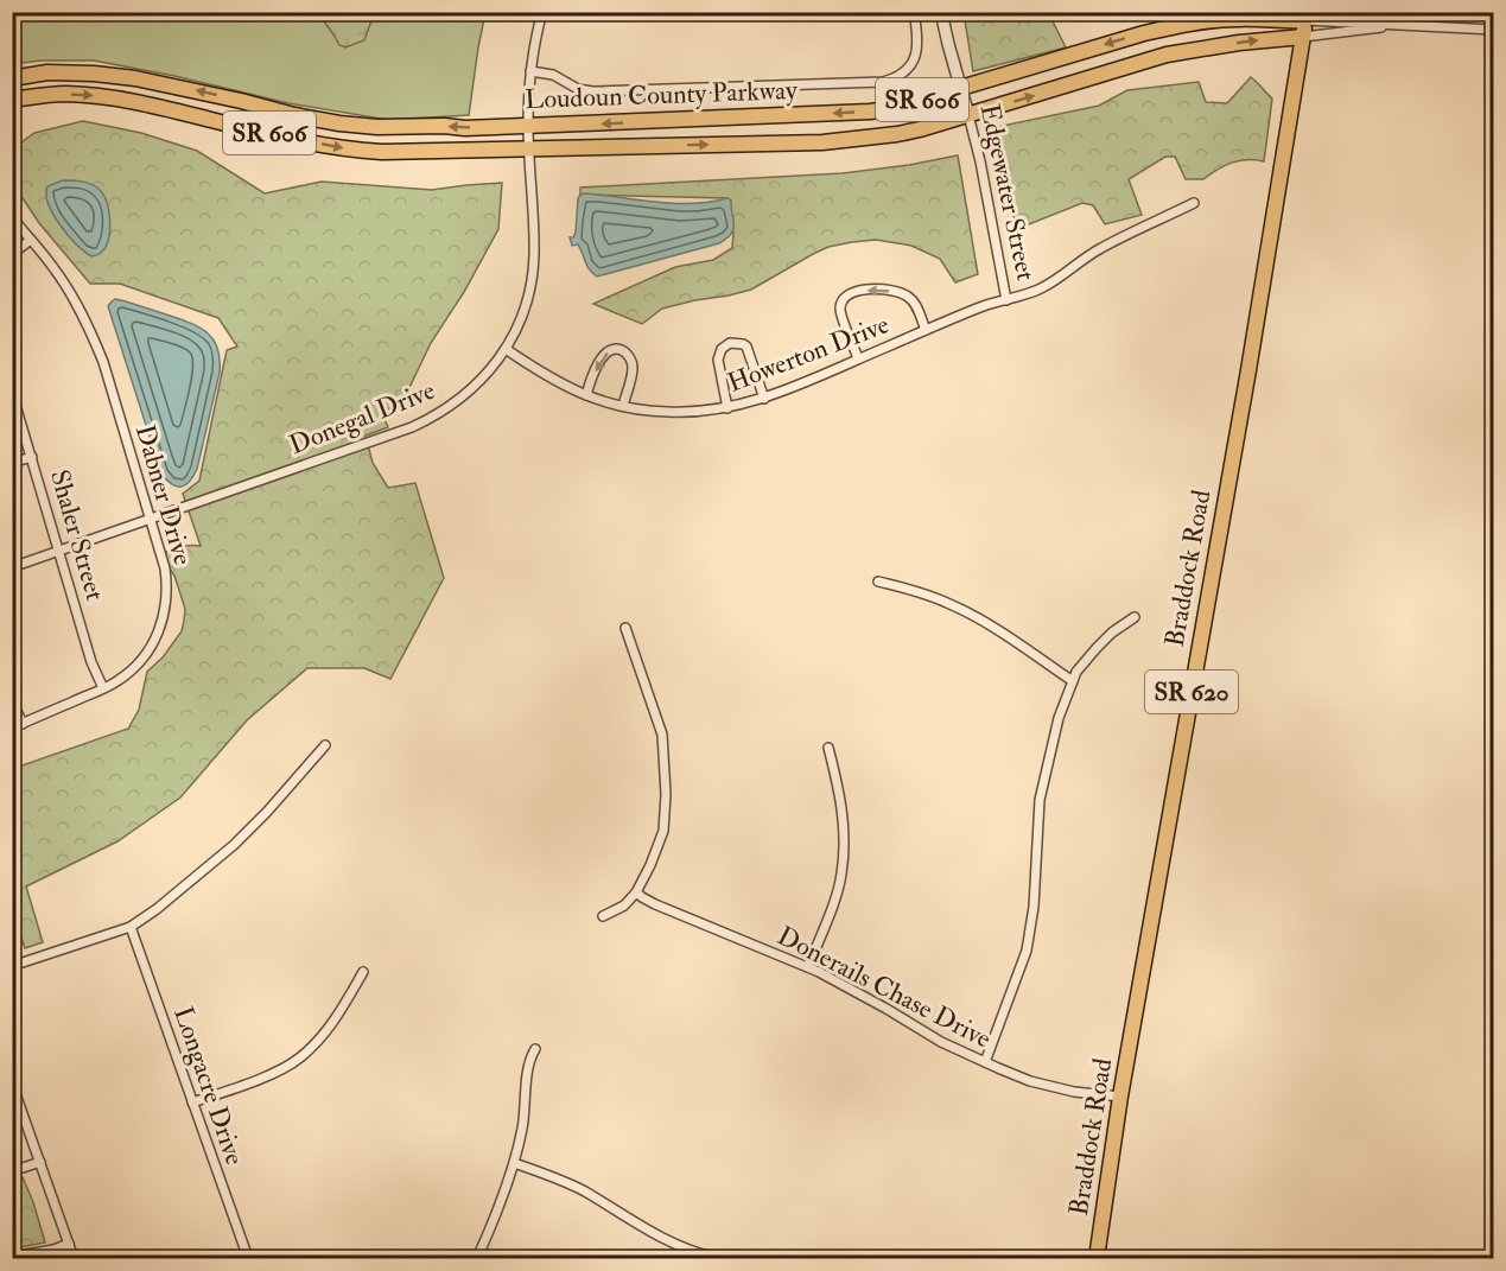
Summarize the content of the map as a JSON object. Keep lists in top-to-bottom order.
{
  "streets": {
    "main road": [
      "Loudoun County Parkway",
      "SR 606",
      "Braddock Road",
      "SR 620"
    ],
    "street": [
      "Edgewater Street",
      "Howerton Drive",
      "Donegal Drive",
      "Dabner Drive",
      "Shaler Street",
      "Donerails Chase Drive",
      "Longacre Drive"
    ]
  },
  "crossings": [
    ["Loudoun County Parkway", "Edgewater Street"],
    ["Loudoun County Parkway", "Donegal Drive"],
    ["Loudoun County Parkway", "Braddock Road"],
    ["Edgewater Street", "Howerton Drive"],
    ["Howerton Drive", "Donegal Drive"],
    ["Donegal Drive", "Dabner Drive"],
    ["Donegal Drive", "Shaler Street"],
    ["Dabner Drive", "Shaler Street"],
    ["Braddock Road", "Donerails Chase Drive"]
  ]
}
